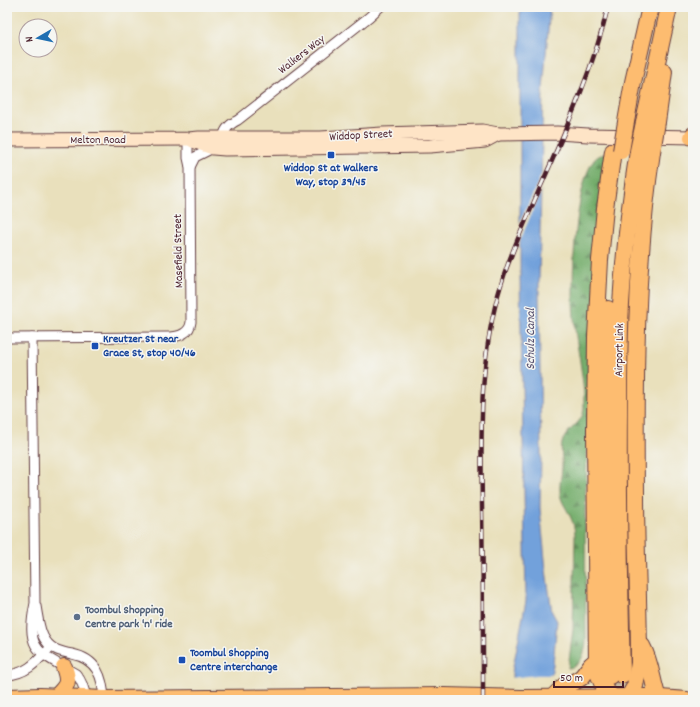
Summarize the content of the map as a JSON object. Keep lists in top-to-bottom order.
{
  "streets": {
    "highway": ["Airport Link"],
    "street": [
      "Walkers Way",
      "Widdop Street",
      "Melton Road",
      "Masefield Street"
    ]
  },
  "crossings": [
    ["Walkers Way", "Widdop Street"],
    ["Walkers Way", "Melton Road"],
    ["Widdop Street", "Melton Road"],
    ["Melton Road", "Masefield Street"]
  ],
  "water": ["Schulz Canal"],
  "places": {
    "transit": ["Widdop St at Walkers Way, stop 39/45", "Kreutzer St near Grace St, stop 40/46", "Toombul Shopping Centre interchange"],
    "other": ["Toombul Shopping Centre park 'n' ride"]
  },
  "scale_bar": "50 m",
  "north": "left"
}
